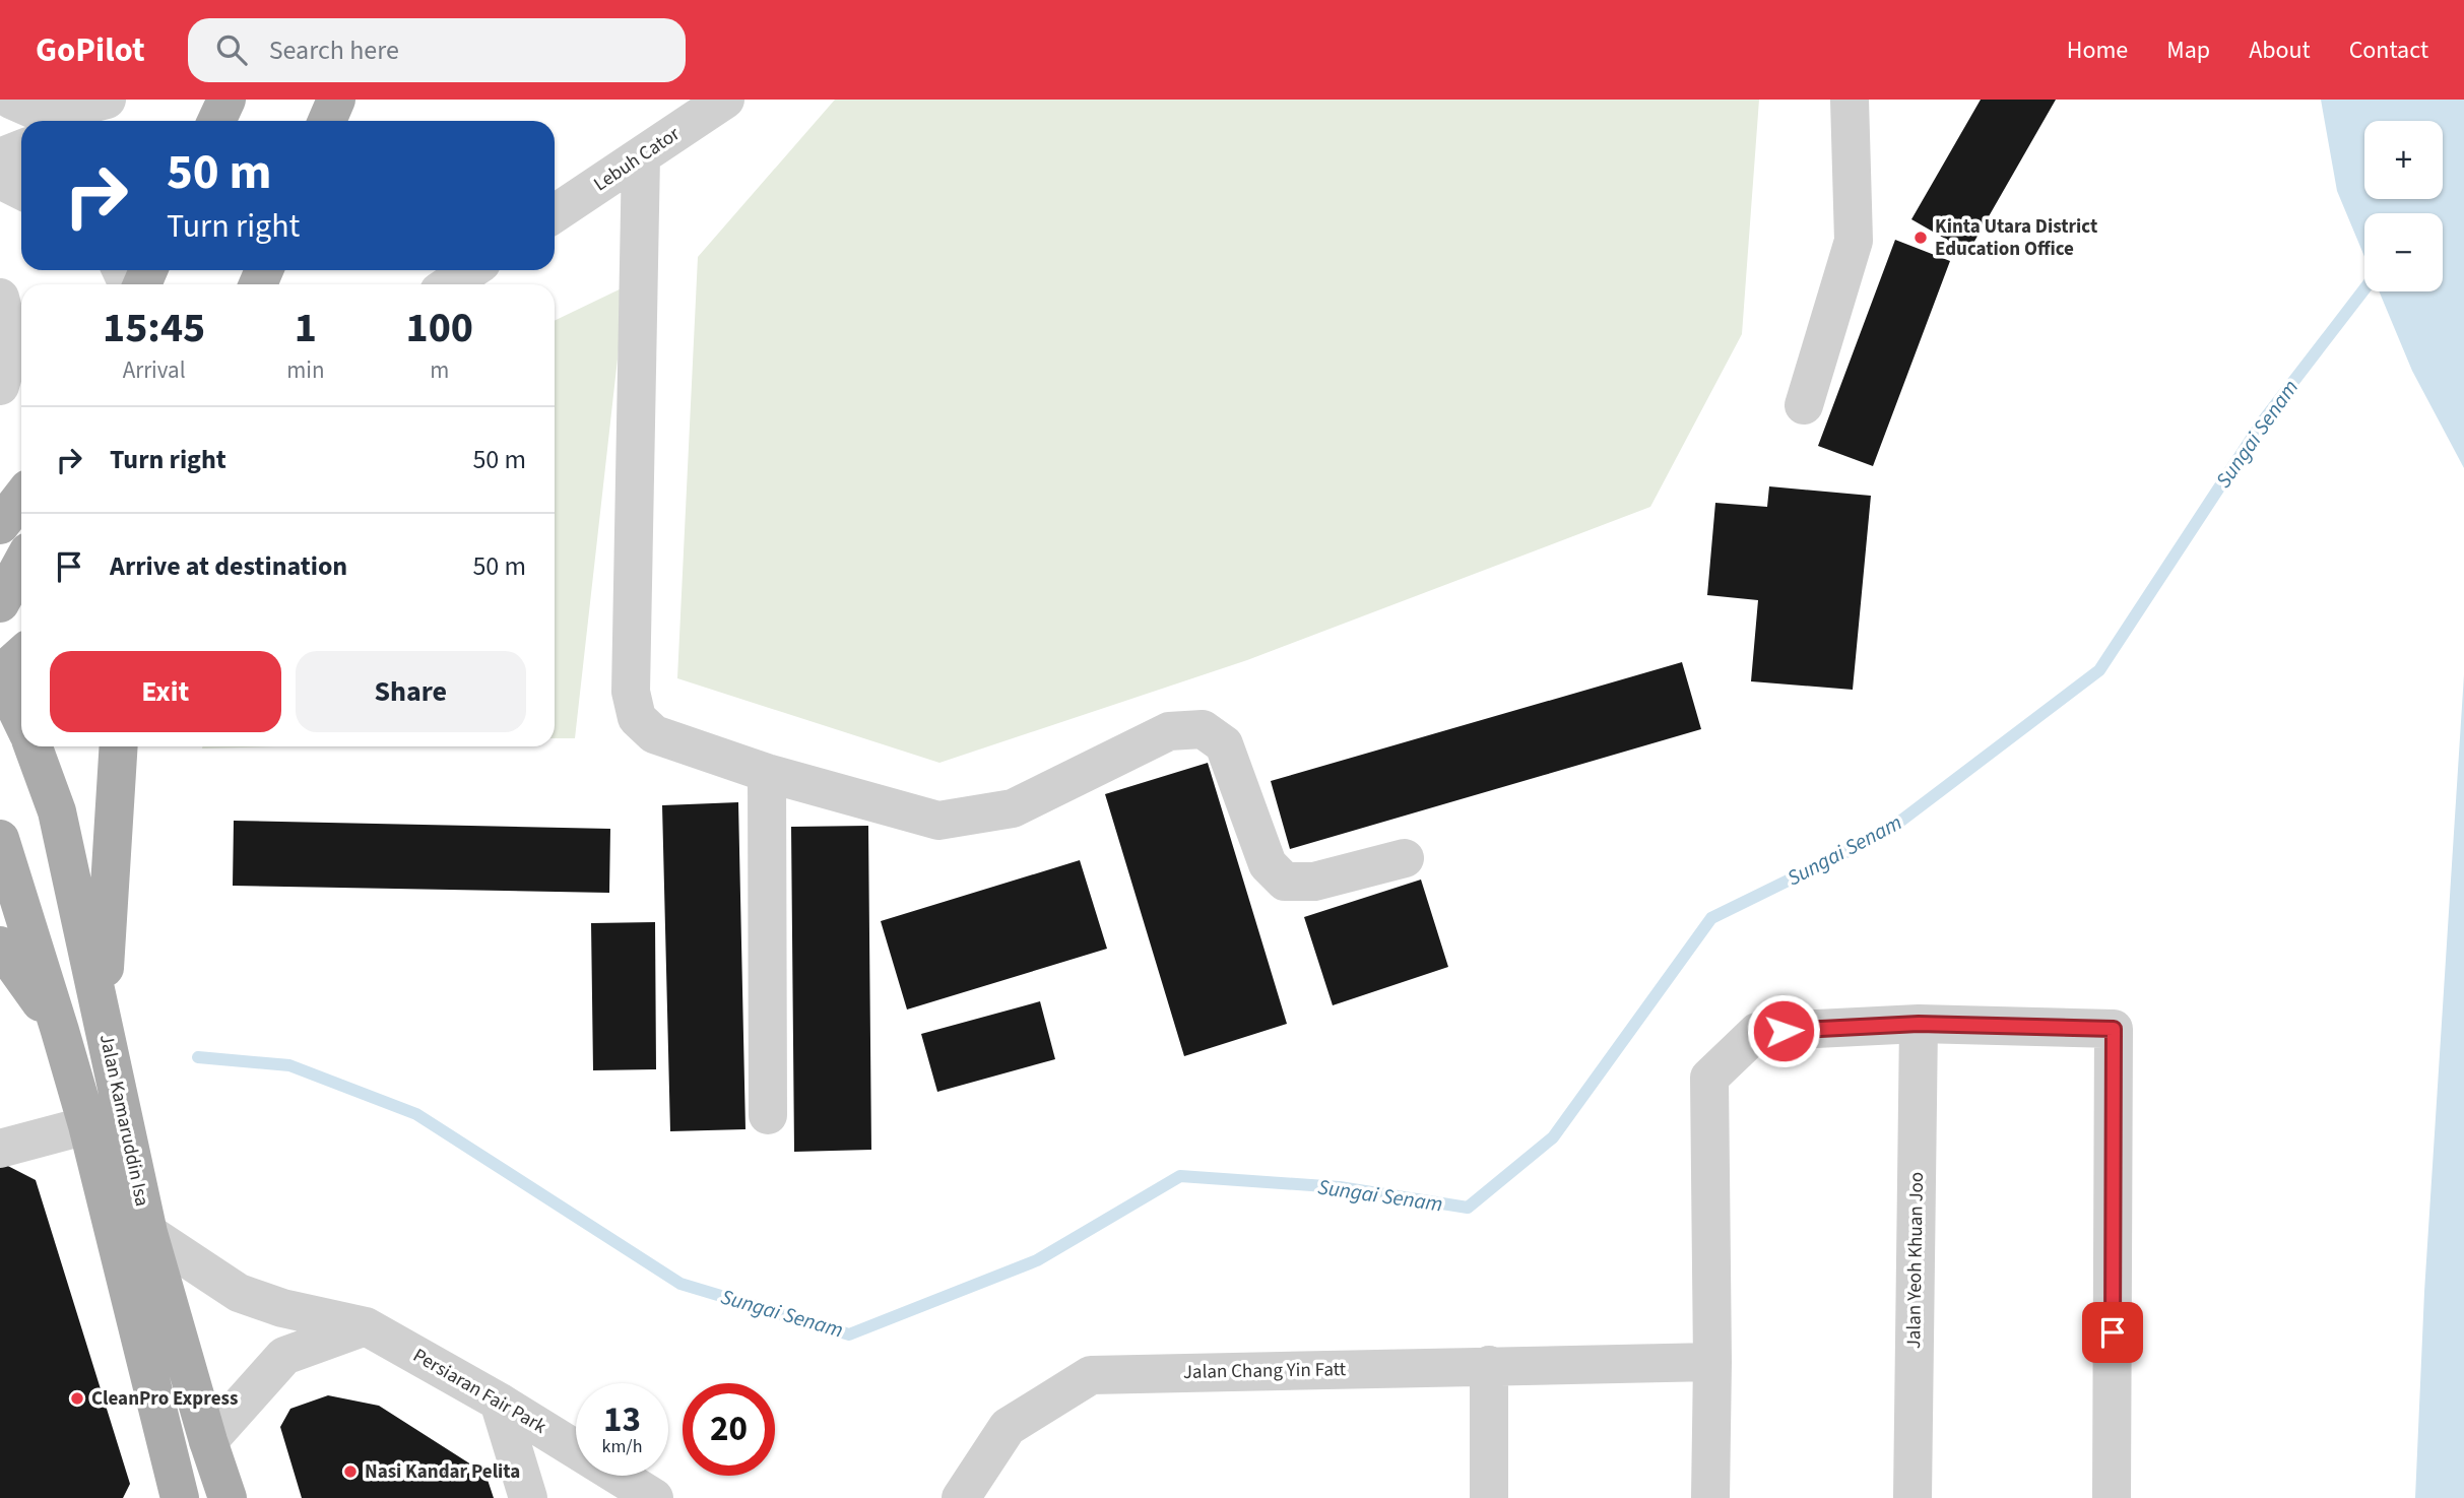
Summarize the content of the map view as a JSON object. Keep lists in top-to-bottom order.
{
  "streets": {
    "main road": ["Jalan Kamaruddin Isa"],
    "street": [
      "Lebuh Cator",
      "Jalan Yeoh Khuan Joo",
      "Jalan Chang Yin Fatt",
      "Persiaran Fair Park"
    ]
  },
  "crossings": [
    ["Jalan Kamaruddin Isa", "Persiaran Fair Park"]
  ],
  "water": ["Sungai Senam"],
  "places": ["Kinta Utara District Education Office", "CleanPro Express", "Nasi Kandar Pelita"],
  "page": {
    "header": "GoPilot",
    "search": "Search here",
    "nav": [
      "Home",
      "Map",
      "About",
      "Contact"
    ],
    "map_buttons": ["+", "−"],
    "turn": ["50 m", "Turn right"],
    "eta": [
      "15:45",
      "Arrival",
      "1",
      "min",
      "100",
      "m"
    ],
    "list": [
      {
        "name": "Turn right",
        "value": "50 m"
      },
      {
        "name": "Arrive at destination",
        "value": "50 m"
      }
    ],
    "buttons": ["Exit", "Share"],
    "speed": "13 km/h",
    "limit": "20"
  }
}
